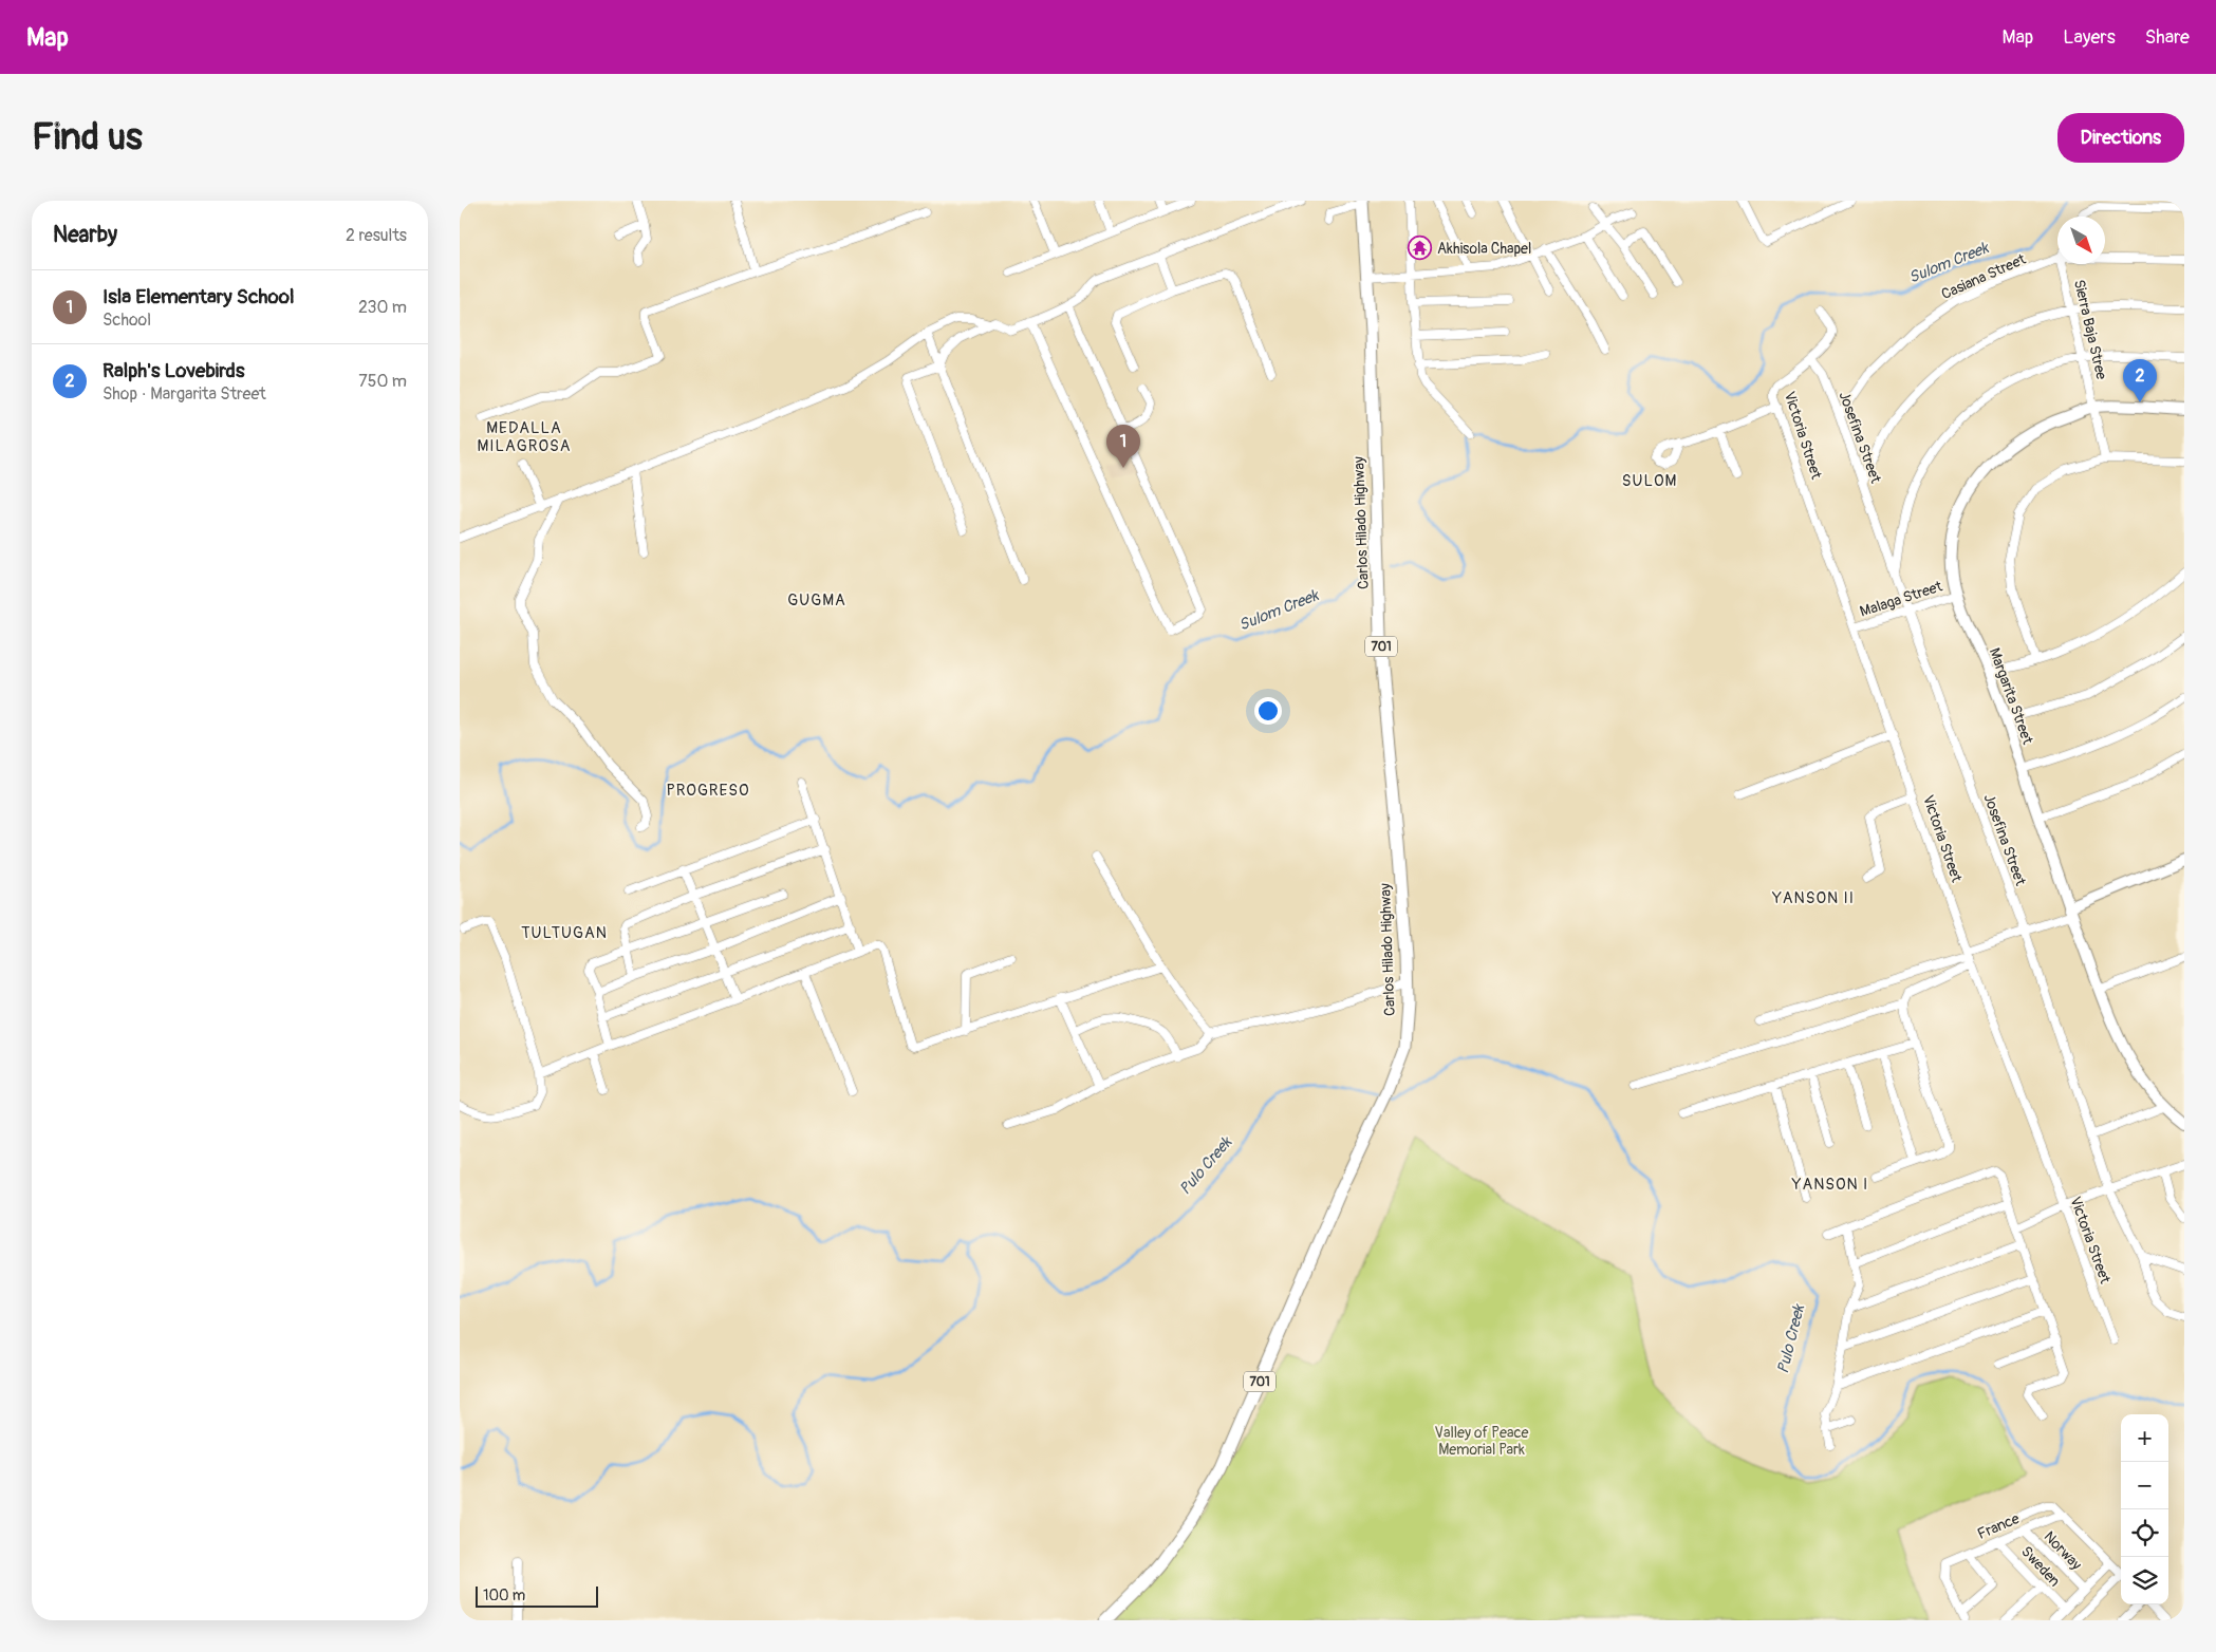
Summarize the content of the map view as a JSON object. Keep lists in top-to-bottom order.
{
  "streets": {
    "main road": ["Carlos Hilado Highway", "701"],
    "street": [
      "Casiana Street",
      "Sierra Baja Stree",
      "Victoria Street",
      "Josefina Street",
      "Malaga Street",
      "Margarita Street",
      "France",
      "Norway",
      "Sweden"
    ]
  },
  "crossings": [
    ["Casiana Street", "Josefina Street"],
    ["Sierra Baja Stree", "Margarita Street"],
    ["Victoria Street", "Josefina Street"],
    ["Victoria Street", "Malaga Street"],
    ["Josefina Street", "Malaga Street"],
    ["Malaga Street", "Margarita Street"],
    ["France", "Norway"],
    ["France", "Sweden"]
  ],
  "districts": [
    "MEDALLA MILAGROSA",
    "SULOM",
    "GUGMA",
    "PROGRESO",
    "YANSON II",
    "TULTUGAN",
    "YANSON I"
  ],
  "water": ["Sulom Creek", "Pulo Creek"],
  "parks": ["Valley of Peace Memorial Park"],
  "places": {
    "temple": ["Akhisola Chapel"]
  },
  "scale_bar": "100 m",
  "north": "bottom right",
  "page": {
    "header": "Map",
    "nav": ["Map", "Layers", "Share"],
    "buttons": "Directions",
    "title": "Find us",
    "heading": ["Nearby", "2 results"],
    "list": [
      {
        "mark": "1",
        "name": "Isla Elementary School",
        "note": "School",
        "value": "230 m"
      },
      {
        "mark": "2",
        "name": "Ralph's Lovebirds",
        "note": "Shop · Margarita Street",
        "value": "750 m"
      }
    ],
    "pins": ["2", "1"],
    "map_buttons": ["+", "−"],
    "scale": "100 m"
  }
}
